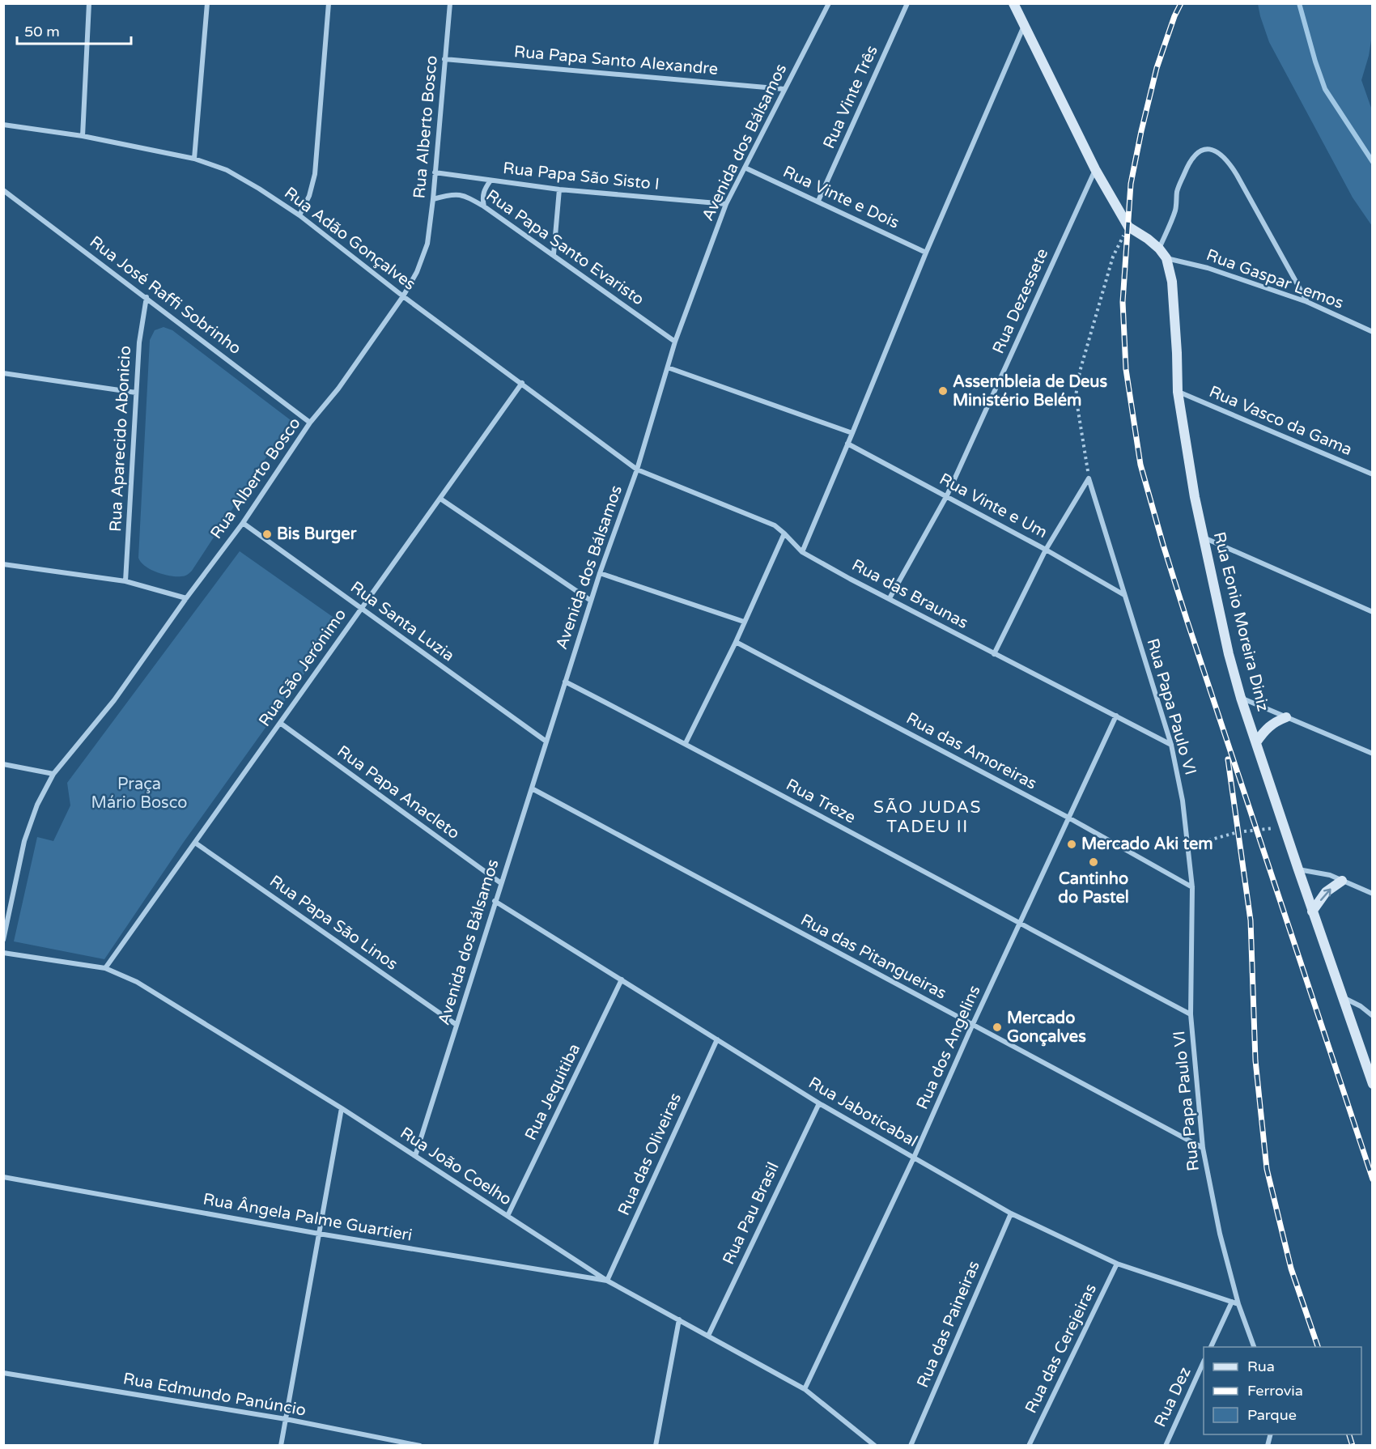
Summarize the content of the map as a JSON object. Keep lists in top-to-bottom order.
{
  "streets": {
    "main road": ["Rua Eonio Moreira Diniz"],
    "street": [
      "Rua Papa Santo Alexandre",
      "Rua Vinte Três",
      "Rua Alberto Bosco",
      "Avenida dos Bálsamos",
      "Rua Papa São Sisto I",
      "Rua Vinte e Dois",
      "Rua Adão Gonçalves",
      "Rua Papa Santo Evaristo",
      "Rua Gaspar Lemos",
      "Rua José Raffi Sobrinho",
      "Rua Dezessete",
      "Rua Vasco da Gama",
      "Rua Aparecido Abonicio",
      "Rua Vinte e Um",
      "Rua das Braunas",
      "Rua Santa Luzia",
      "Rua São Jerónimo",
      "Rua Papa Paulo VI",
      "Rua das Amoreiras",
      "Rua Papa Anacleto",
      "Rua Treze",
      "Rua Papa São Linos",
      "Rua das Pitangueiras",
      "Rua dos Angelins",
      "Rua Jequitiba",
      "Rua Jaboticabal",
      "Rua das Oliveiras",
      "Rua João Coelho",
      "Rua Pau Brasil",
      "Rua Ângela Palme Guartieri",
      "Rua das Paineiras",
      "Rua das Cerejeiras",
      "Rua Edmundo Panúncio",
      "Rua Dez"
    ]
  },
  "crossings": [
    ["Rua Papa Santo Alexandre", "Rua Alberto Bosco"],
    ["Rua Papa Santo Alexandre", "Avenida dos Bálsamos"],
    ["Rua Vinte Três", "Rua Vinte e Dois"],
    ["Rua Alberto Bosco", "Rua Papa São Sisto I"],
    ["Rua Alberto Bosco", "Rua Adão Gonçalves"],
    ["Rua Alberto Bosco", "Rua Papa Santo Evaristo"],
    ["Rua Alberto Bosco", "Rua José Raffi Sobrinho"],
    ["Rua Alberto Bosco", "Rua Santa Luzia"],
    ["Avenida dos Bálsamos", "Rua Papa São Sisto I"],
    ["Avenida dos Bálsamos", "Rua Vinte e Dois"],
    ["Avenida dos Bálsamos", "Rua Adão Gonçalves"],
    ["Avenida dos Bálsamos", "Rua Papa Santo Evaristo"],
    ["Avenida dos Bálsamos", "Rua das Braunas"],
    ["Avenida dos Bálsamos", "Rua Santa Luzia"],
    ["Avenida dos Bálsamos", "Rua Papa Anacleto"],
    ["Avenida dos Bálsamos", "Rua Treze"],
    ["Avenida dos Bálsamos", "Rua Papa São Linos"],
    ["Avenida dos Bálsamos", "Rua das Pitangueiras"],
    ["Avenida dos Bálsamos", "Rua Jaboticabal"],
    ["Avenida dos Bálsamos", "Rua João Coelho"],
    ["Rua Adão Gonçalves", "Rua das Braunas"],
    ["Rua Adão Gonçalves", "Rua São Jerónimo"],
    ["Rua Gaspar Lemos", "Rua Eonio Moreira Diniz"],
    ["Rua José Raffi Sobrinho", "Rua Aparecido Abonicio"],
    ["Rua Dezessete", "Rua Vinte e Um"],
    ["Rua Dezessete", "Rua das Braunas"],
    ["Rua Vasco da Gama", "Rua Eonio Moreira Diniz"],
    ["Rua Vinte e Um", "Rua Papa Paulo VI"],
    ["Rua das Braunas", "Rua Papa Paulo VI"],
    ["Rua das Braunas", "Rua dos Angelins"],
    ["Rua Santa Luzia", "Rua São Jerónimo"],
    ["Rua São Jerónimo", "Rua Papa Anacleto"],
    ["Rua São Jerónimo", "Rua Papa São Linos"],
    ["Rua São Jerónimo", "Rua João Coelho"],
    ["Rua Papa Paulo VI", "Rua das Amoreiras"],
    ["Rua Papa Paulo VI", "Rua Treze"],
    ["Rua Papa Paulo VI", "Rua das Pitangueiras"],
    ["Rua Papa Paulo VI", "Rua Jaboticabal"],
    ["Rua das Amoreiras", "Rua dos Angelins"],
    ["Rua Treze", "Rua dos Angelins"],
    ["Rua das Pitangueiras", "Rua dos Angelins"],
    ["Rua dos Angelins", "Rua Jaboticabal"],
    ["Rua dos Angelins", "Rua João Coelho"],
    ["Rua Jequitiba", "Rua Jaboticabal"],
    ["Rua Jequitiba", "Rua João Coelho"],
    ["Rua Jaboticabal", "Rua das Oliveiras"],
    ["Rua Jaboticabal", "Rua Pau Brasil"],
    ["Rua Jaboticabal", "Rua das Paineiras"],
    ["Rua Jaboticabal", "Rua das Cerejeiras"],
    ["Rua das Oliveiras", "Rua João Coelho"],
    ["Rua das Oliveiras", "Rua Ângela Palme Guartieri"],
    ["Rua João Coelho", "Rua Pau Brasil"],
    ["Rua João Coelho", "Rua Ângela Palme Guartieri"]
  ],
  "districts": ["SÃO JUDAS TADEU II"],
  "parks": ["Praça Mário Bosco"],
  "places": [
    "Assembleia de Deus Ministério Belém",
    "Bis Burger",
    "Mercado Aki tem",
    "Cantinho do Pastel",
    "Mercado Gonçalves"
  ],
  "legend": ["Rua", "Ferrovia", "Parque"],
  "scale_bar": "50 m"
}
